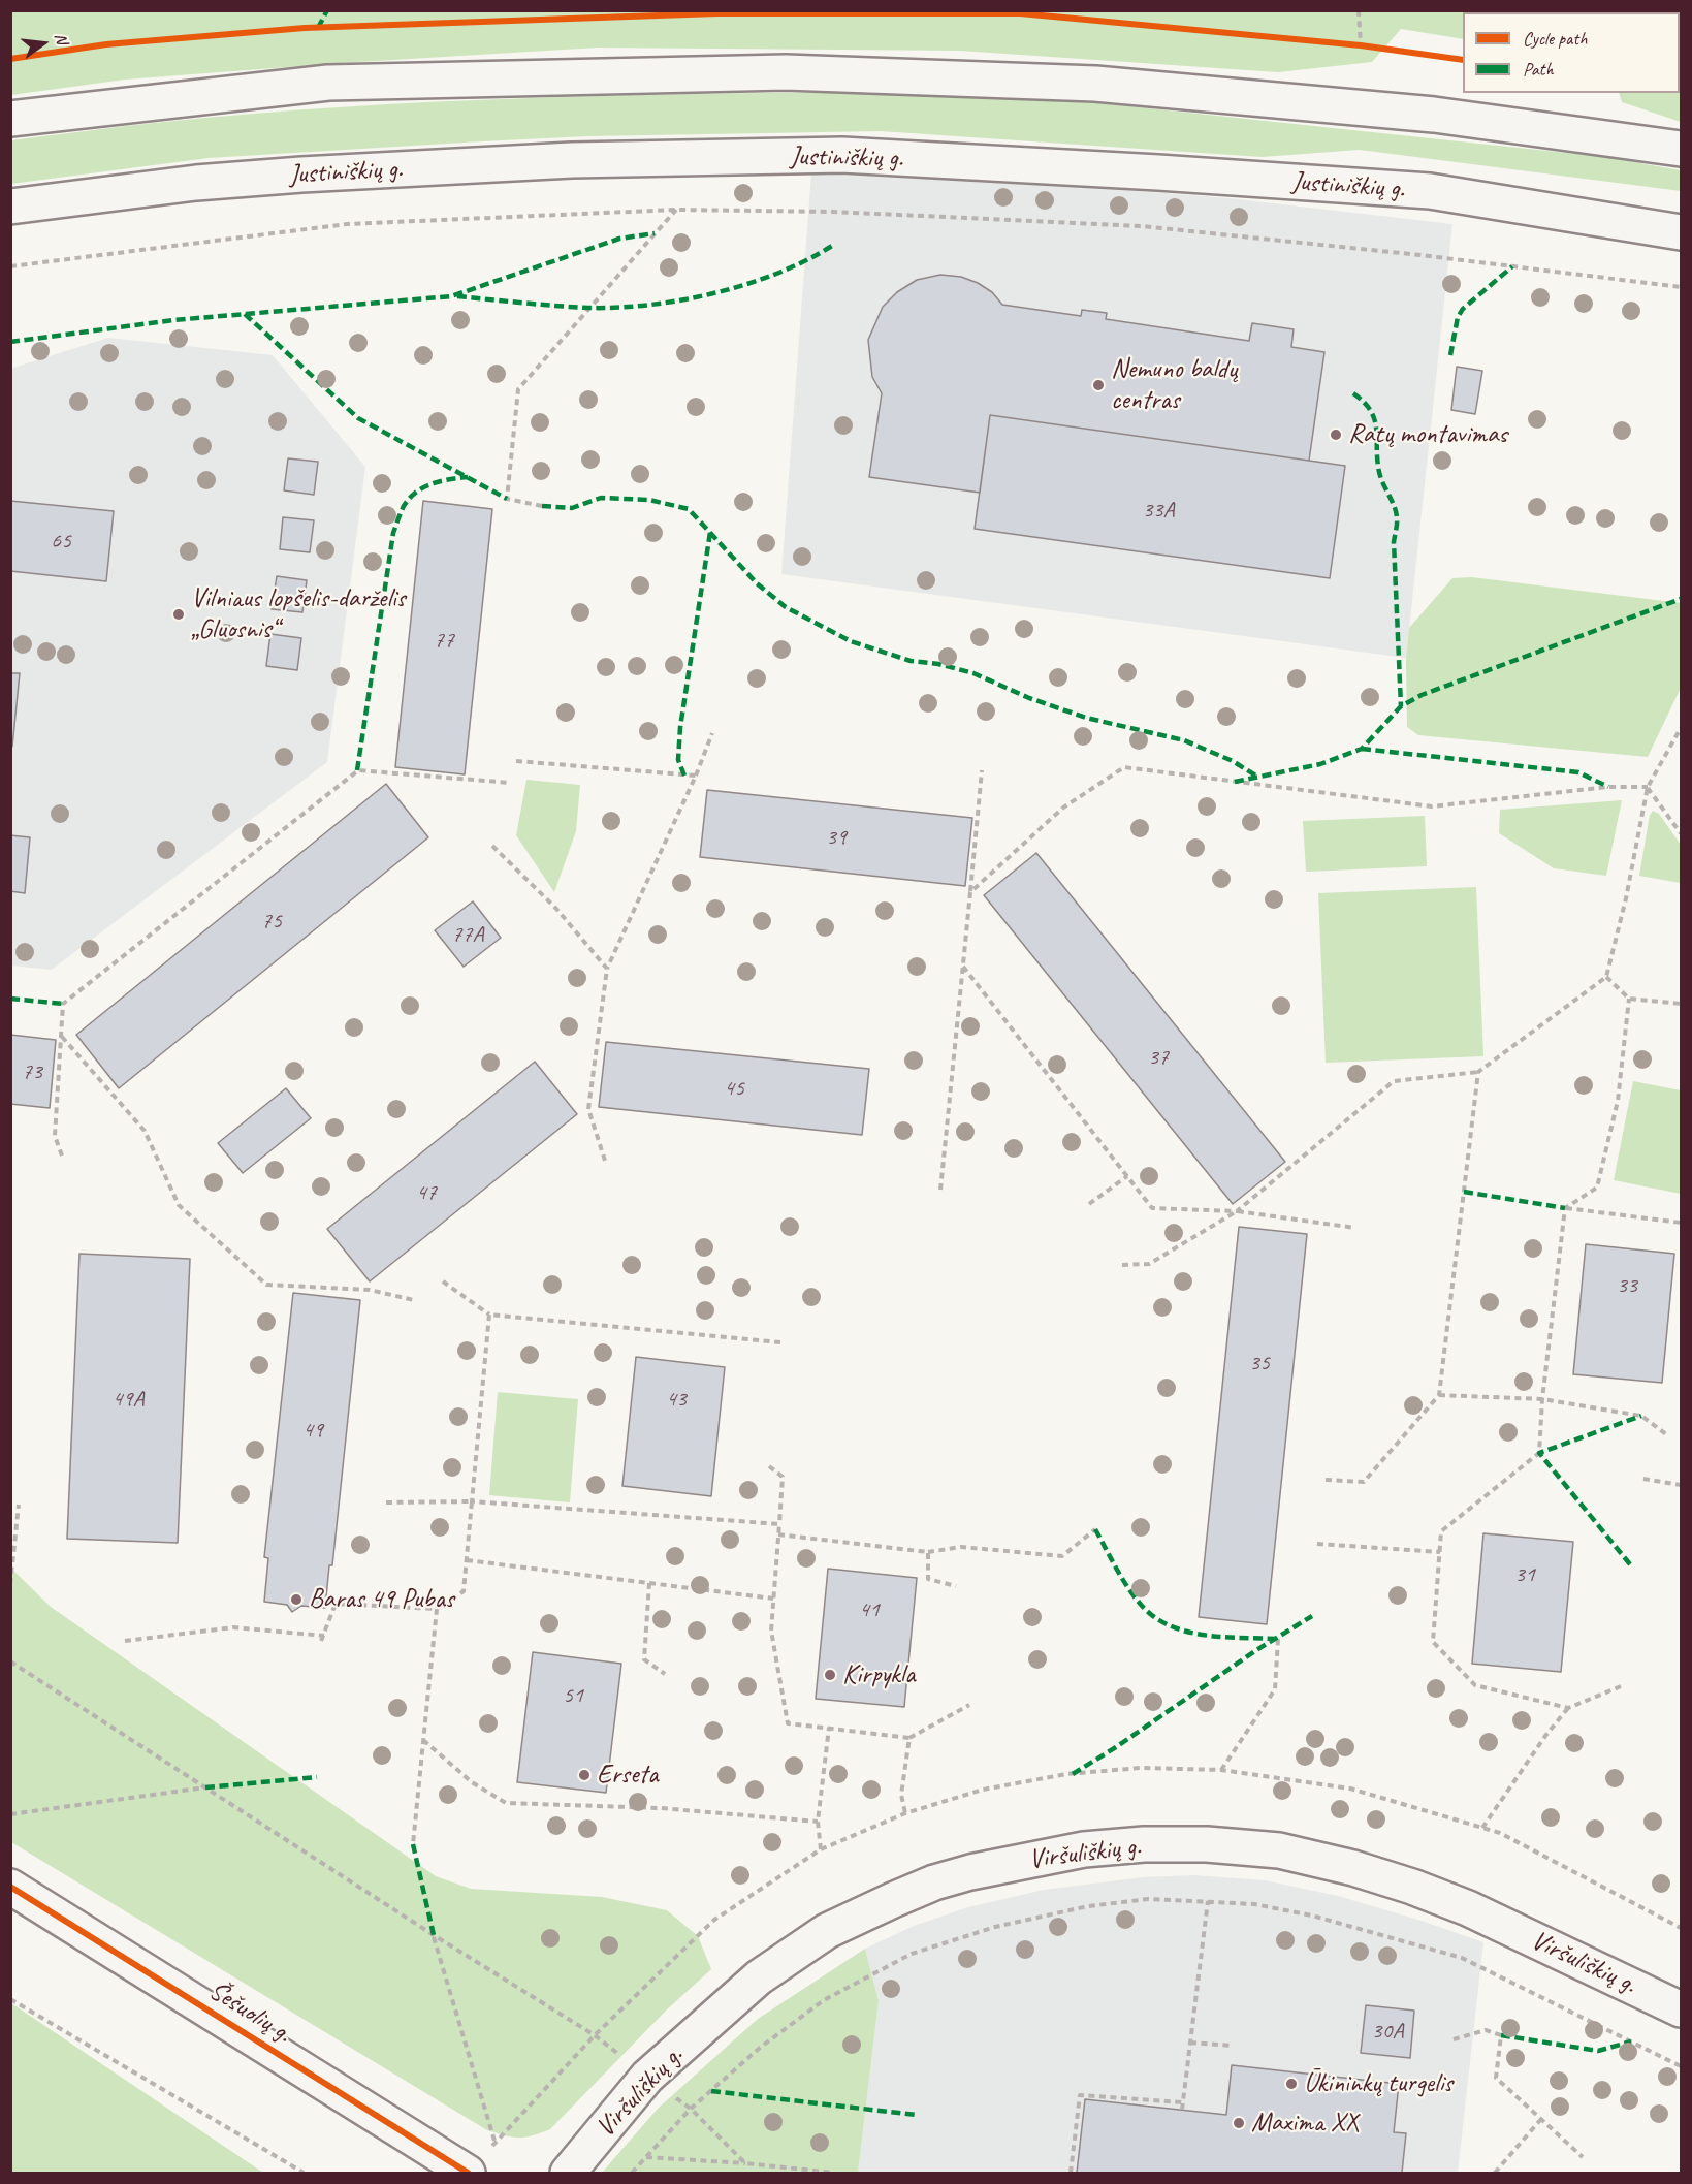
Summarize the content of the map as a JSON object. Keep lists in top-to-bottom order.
{
  "streets": {
    "main road": ["Justiniškių g.", "Viršuliškių g.", "Šešuolių g."]
  },
  "places": [
    "Nemuno baldų centras",
    "Ratų montavimas",
    "Vilniaus lopšelis-darželis „Gluosnis“",
    "Baras 49 Pubas",
    "Kirpykla",
    "Erseta",
    "Ūkininkų turgelis",
    "Maxima XX"
  ],
  "house_numbers": [
    "33A",
    "65",
    "77",
    "39",
    "75",
    "77A",
    "37",
    "73",
    "45",
    "47",
    "33",
    "35",
    "49A",
    "43",
    "49",
    "31",
    "41",
    "51",
    "30A"
  ],
  "legend": ["Cycle path", "Path"],
  "north": "right"
}
